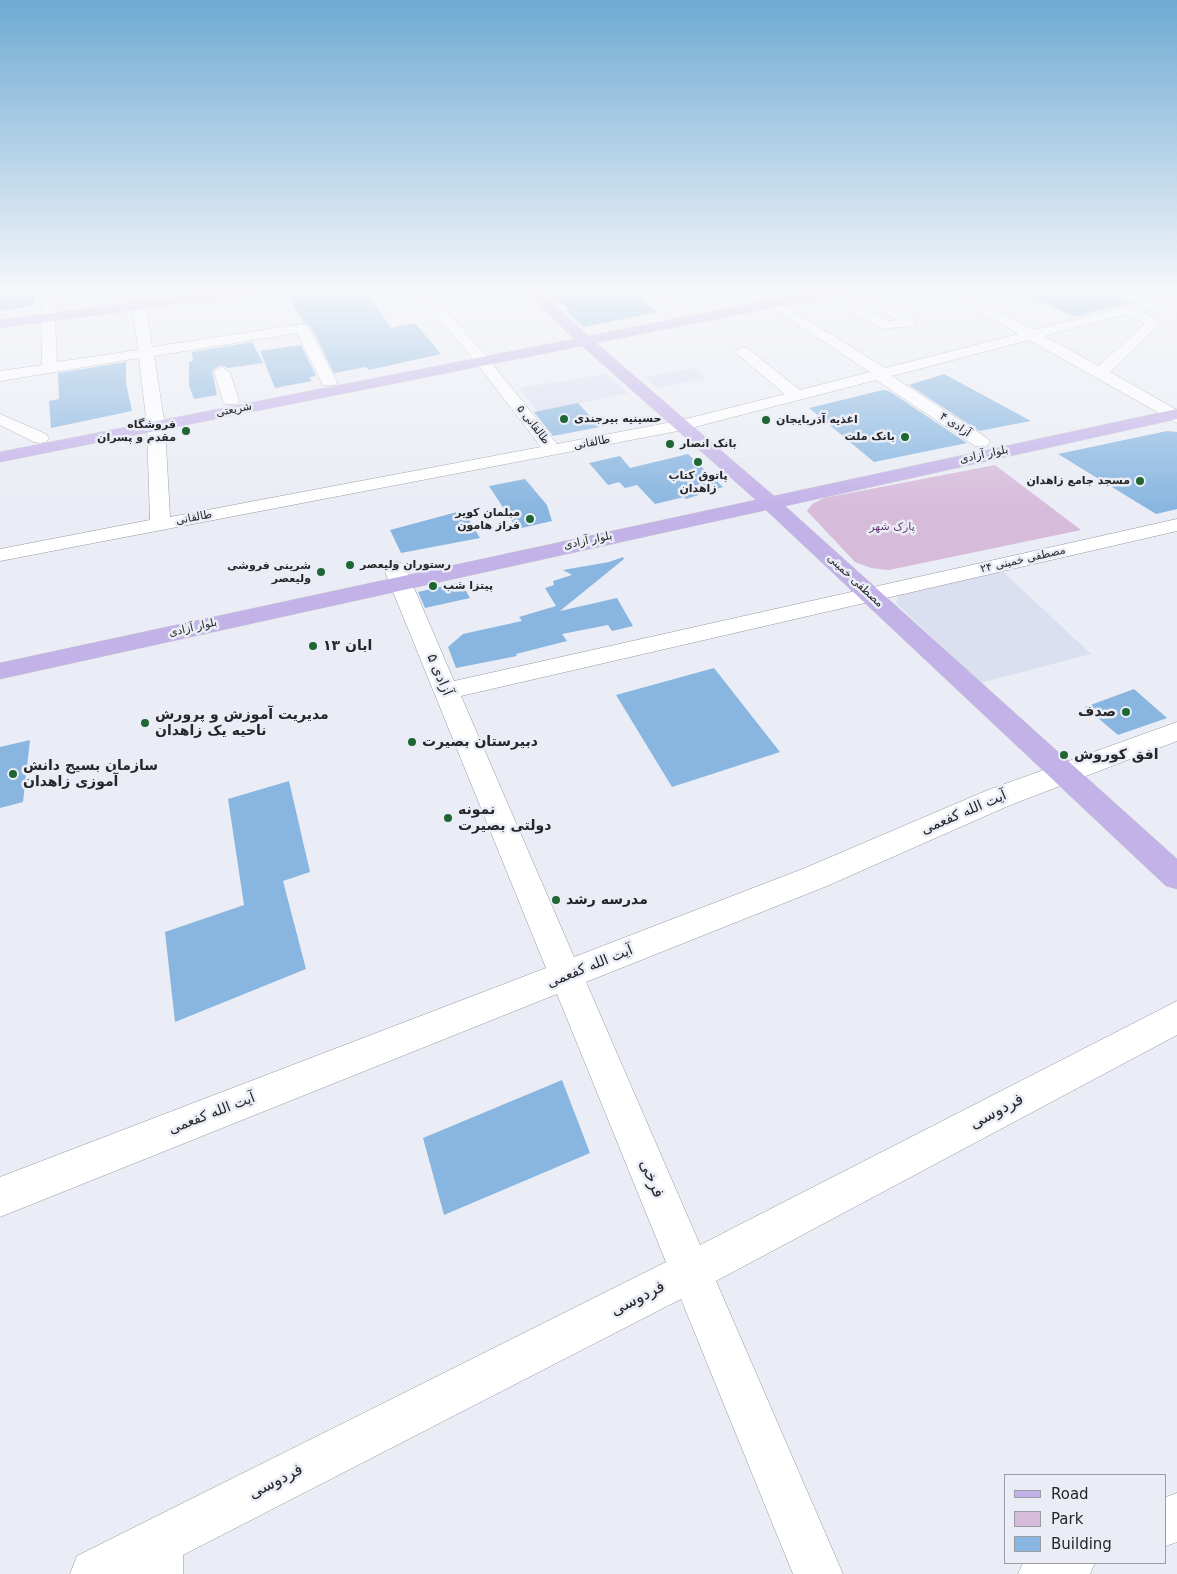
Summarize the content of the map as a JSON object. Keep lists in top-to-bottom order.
{
  "streets": {
    "main road": ["شریعتی", "بلوار آزادی", "مصطفی خمینی"],
    "street": [
      "طالقانی ۵",
      "آزادی ۴",
      "طالقانی",
      "مصطفی خمینی ۲۴",
      "آزادی ۵",
      "آیت الله کفعمی",
      "فردوسی",
      "فرخی"
    ]
  },
  "crossings": [
    ["طالقانی ۵", "طالقانی"],
    ["آزادی ۴", "طالقانی"],
    ["آزادی ۴", "بلوار آزادی"],
    ["طالقانی", "مصطفی خمینی"],
    ["بلوار آزادی", "مصطفی خمینی"],
    ["بلوار آزادی", "آزادی ۵"],
    ["مصطفی خمینی ۲۴", "مصطفی خمینی"],
    ["مصطفی خمینی ۲۴", "آزادی ۵"],
    ["مصطفی خمینی", "آیت الله کفعمی"],
    ["آزادی ۵", "فرخی"],
    ["آیت الله کفعمی", "فرخی"],
    ["فردوسی", "فرخی"]
  ],
  "parks": ["پارک شهر"],
  "places": [
    "حسینیه بیرجندی",
    "اغذیه آذربایجان",
    "فروشگاه مقدم و پسران",
    "بانک ملت",
    "بانک انصار",
    "پاتوق کتاب زاهدان",
    "مسجد جامع زاهدان",
    "مبلمان کویر فراز هامون",
    "رستوران ولیعصر",
    "شرینی فروشی ولیعصر",
    "پیتزا شب",
    "۱۳ ابان",
    "صدف",
    "مدیریت آموزش و پرورش ناحیه یک زاهدان",
    "دبیرستان بصیرت",
    "افق کوروش",
    "سازمان بسیج دانش آموزی زاهدان",
    "نمونه دولتی بصیرت",
    "مدرسه رشد"
  ],
  "legend": ["Road", "Park", "Building"]
}
